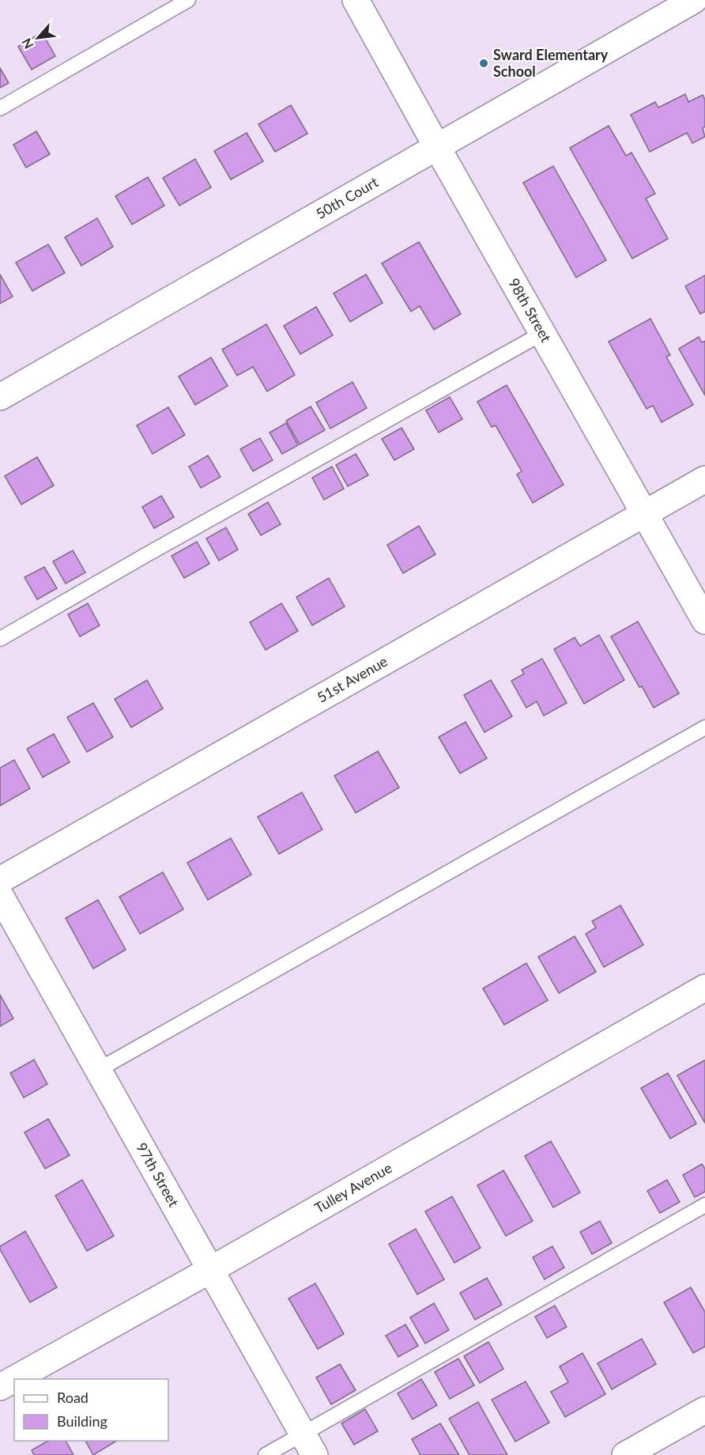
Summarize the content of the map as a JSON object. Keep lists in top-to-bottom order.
{
  "streets": {
    "street": [
      "50th Court",
      "98th Street",
      "51st Avenue",
      "97th Street",
      "Tulley Avenue"
    ]
  },
  "crossings": [
    ["50th Court", "98th Street"],
    ["98th Street", "51st Avenue"],
    ["97th Street", "Tulley Avenue"]
  ],
  "places": ["Sward Elementary School"],
  "legend": ["Road", "Building"],
  "north": "bottom left"
}
